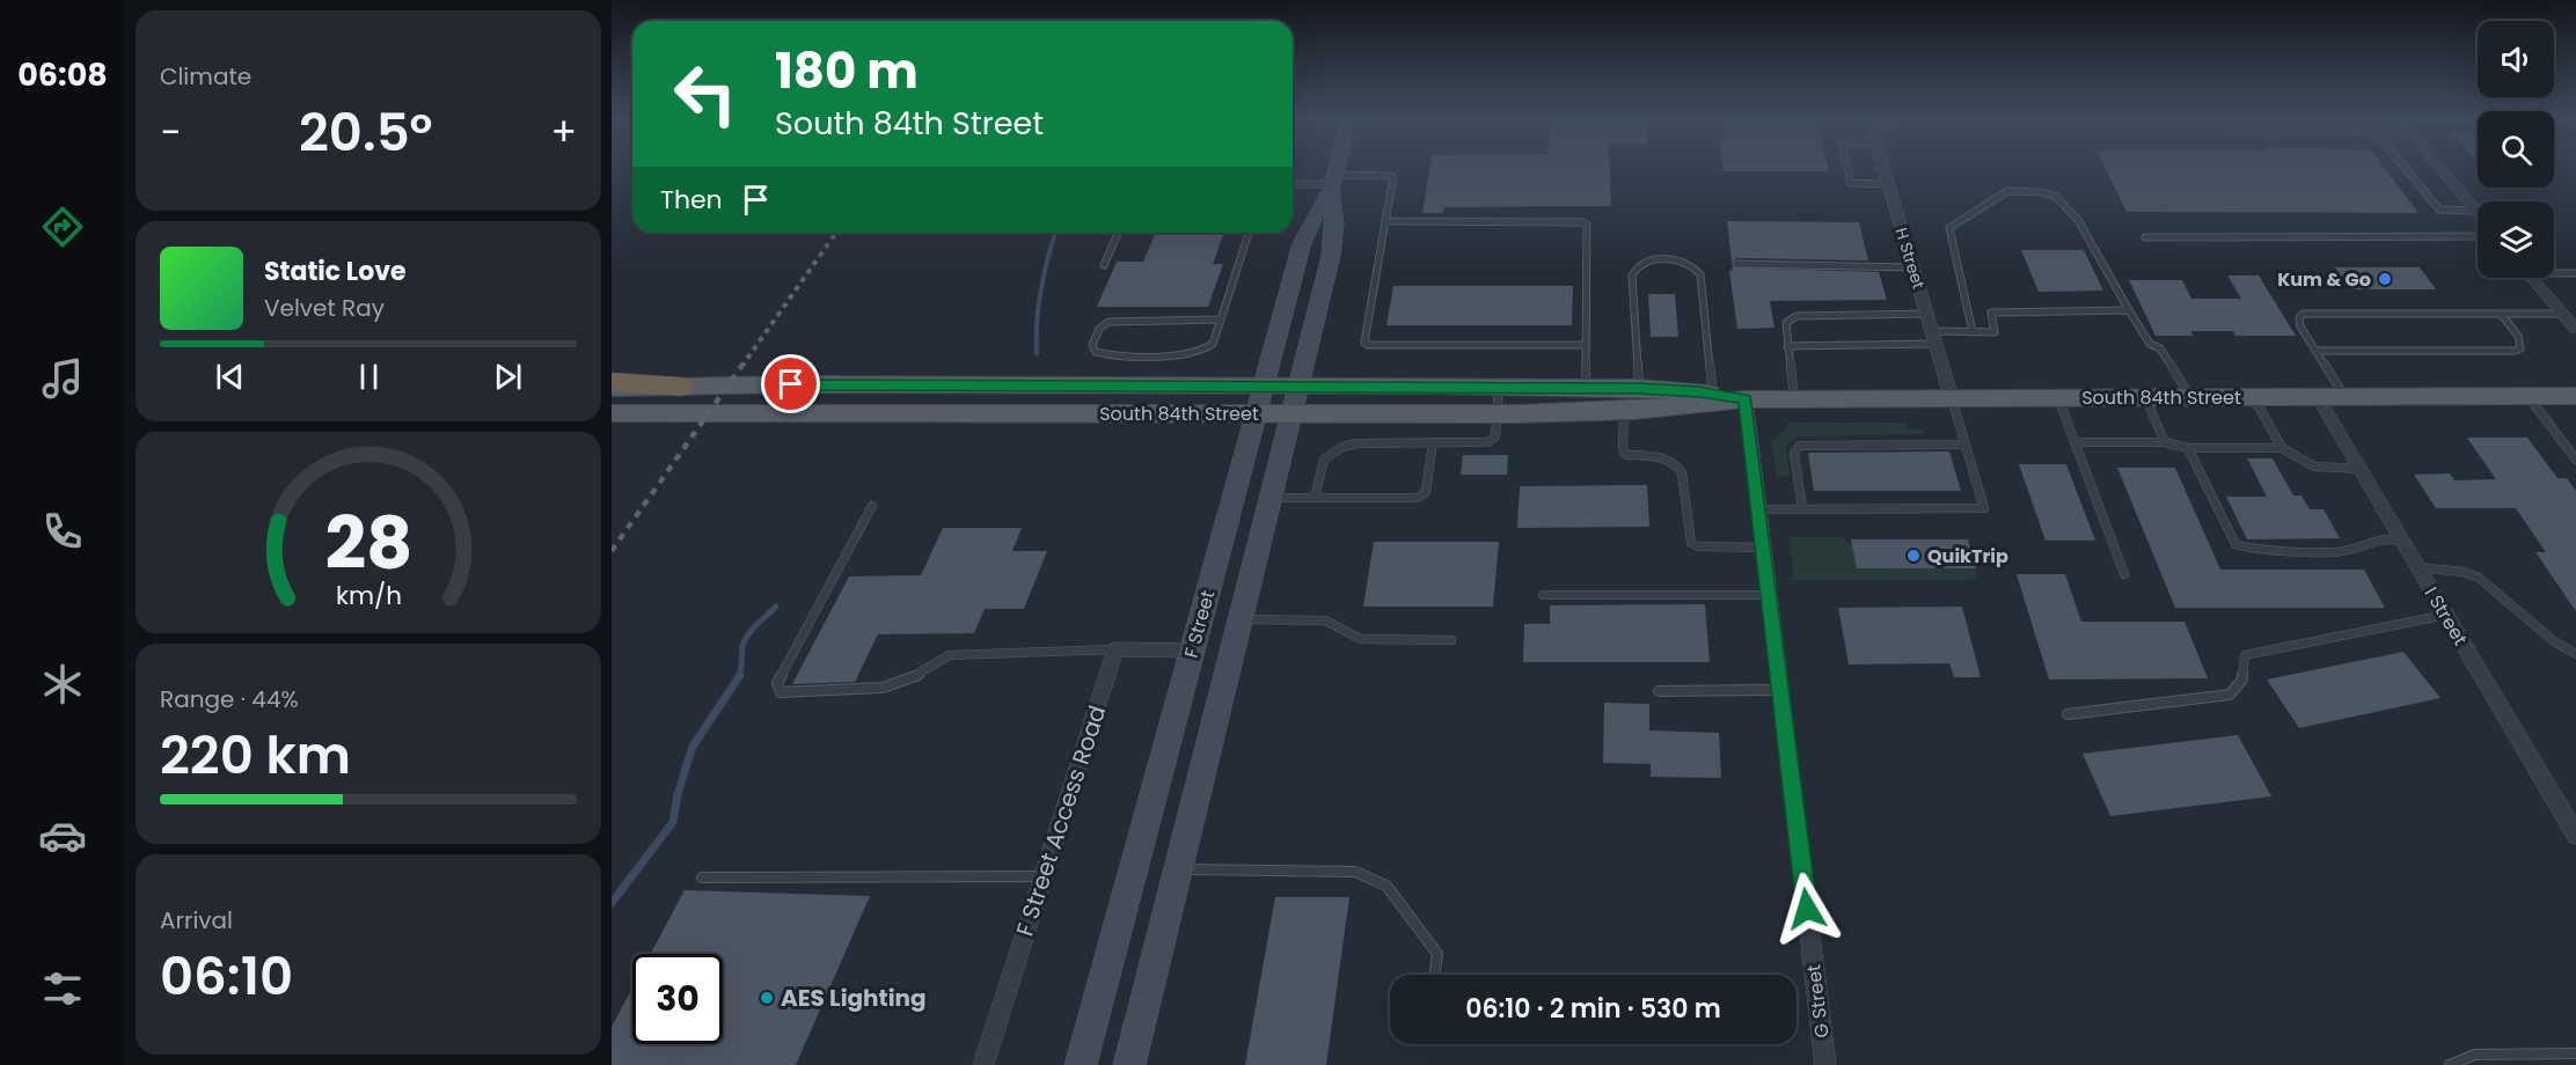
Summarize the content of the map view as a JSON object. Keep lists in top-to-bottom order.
{
  "streets": {
    "main road": ["South 84th Street"],
    "street": [
      "H Street",
      "I Street",
      "F Street",
      "F Street Access Road",
      "G Street"
    ]
  },
  "crossings": [
    ["H Street", "South 84th Street"],
    ["South 84th Street", "I Street"],
    ["South 84th Street", "F Street"],
    ["South 84th Street", "G Street"]
  ],
  "places": ["Kum & Go", "QuikTrip", "AES Lighting"],
  "page": {
    "tabs": "06:08",
    "tile": [
      "Climate",
      ["Range · 44%", "220 km"],
      ["Arrival", "06:10"]
    ],
    "turn": ["180 m", "South 84th Street"],
    "heat": ["−", "20.5°", "+"],
    "then": "Then",
    "song": ["Static Love", "Velvet Ray"],
    "limit": "30",
    "trip": "06:10 · 2 min · 530 m",
    "gauge": ["28", "km/h"]
  }
}
